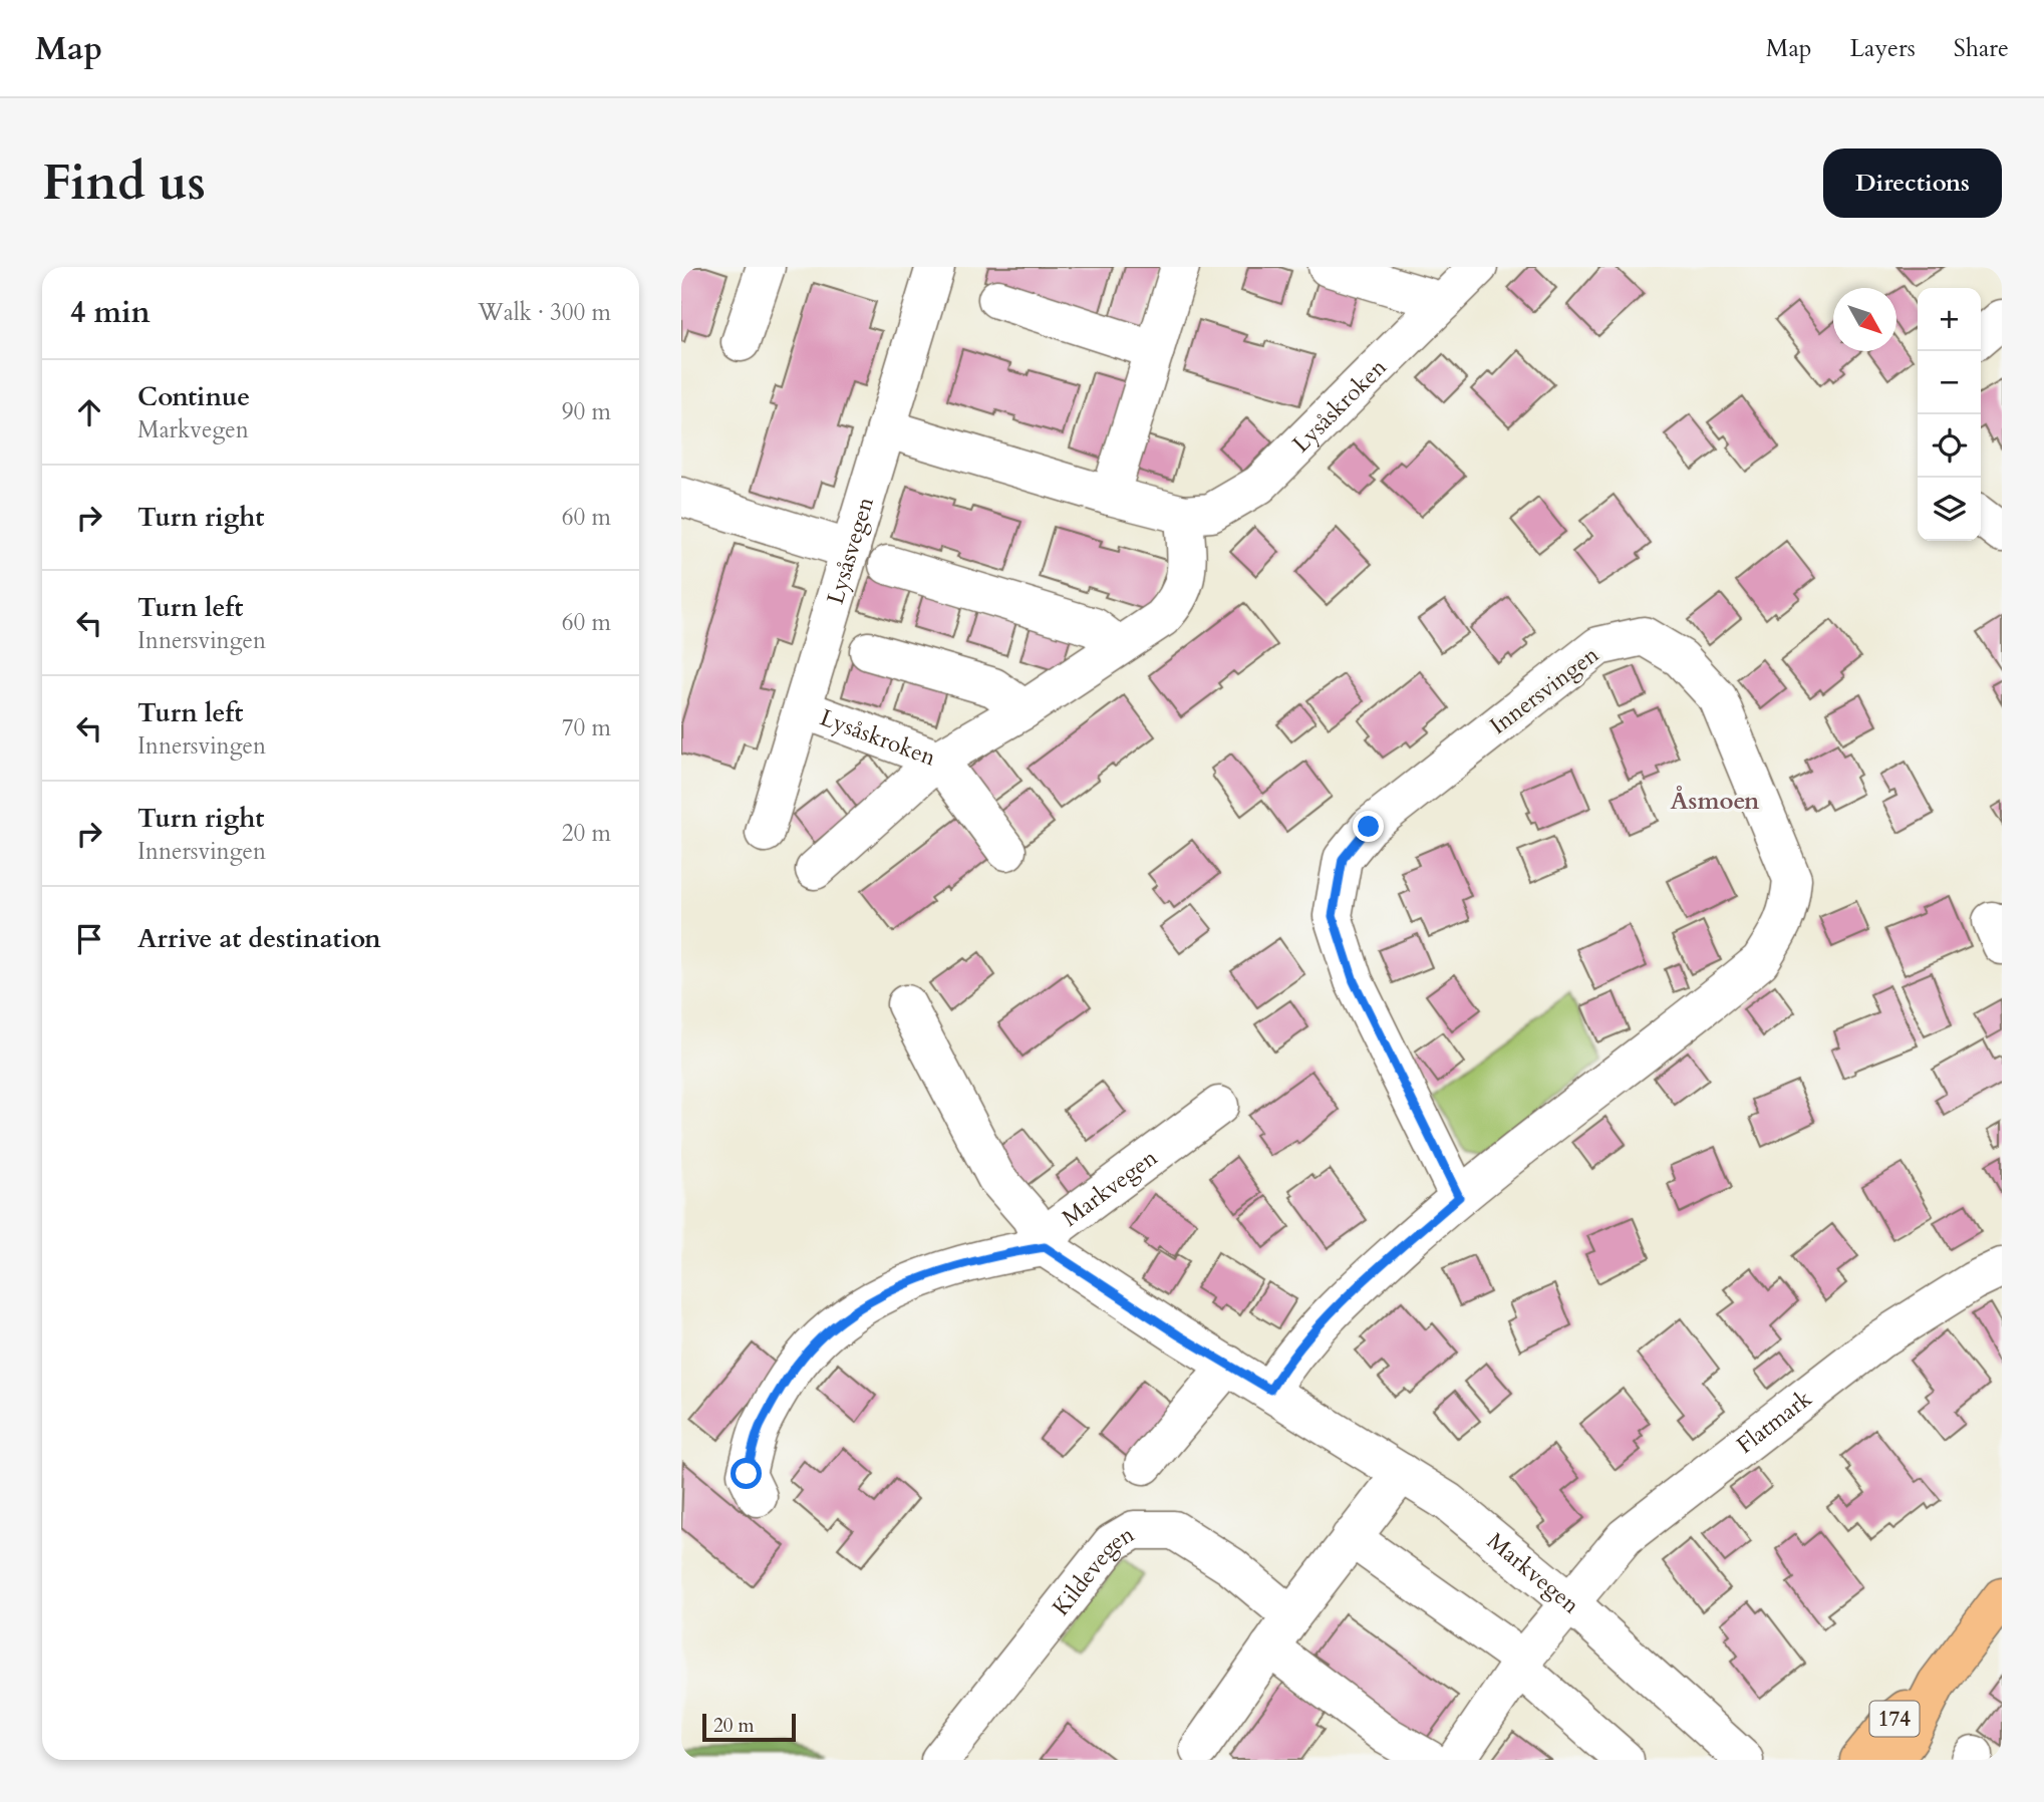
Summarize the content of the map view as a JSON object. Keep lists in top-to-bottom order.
{
  "streets": {
    "main road": ["174"],
    "street": [
      "Lysåskroken",
      "Lysåsvegen",
      "Innersvingen",
      "Markvegen",
      "Flatmark",
      "Kildevegen"
    ]
  },
  "crossings": [
    ["Lysåskroken", "Lysåsvegen"],
    ["Innersvingen", "Markvegen"],
    ["Markvegen", "Flatmark"]
  ],
  "districts": ["Åsmoen"],
  "scale_bar": "20 m",
  "north": "bottom right",
  "page": {
    "header": "Map",
    "nav": ["Map", "Layers", "Share"],
    "buttons": "Directions",
    "title": "Find us",
    "heading": ["4 min", "Walk · 300 m"],
    "map_buttons": ["+", "−"],
    "list": [
      ["Continue", "Markvegen", "90 m"],
      ["Turn right", "60 m"],
      ["Turn left", "Innersvingen", "60 m"],
      ["Turn left", "Innersvingen", "70 m"],
      ["Turn right", "Innersvingen", "20 m"],
      "Arrive at destination"
    ],
    "scale": "20 m"
  }
}
